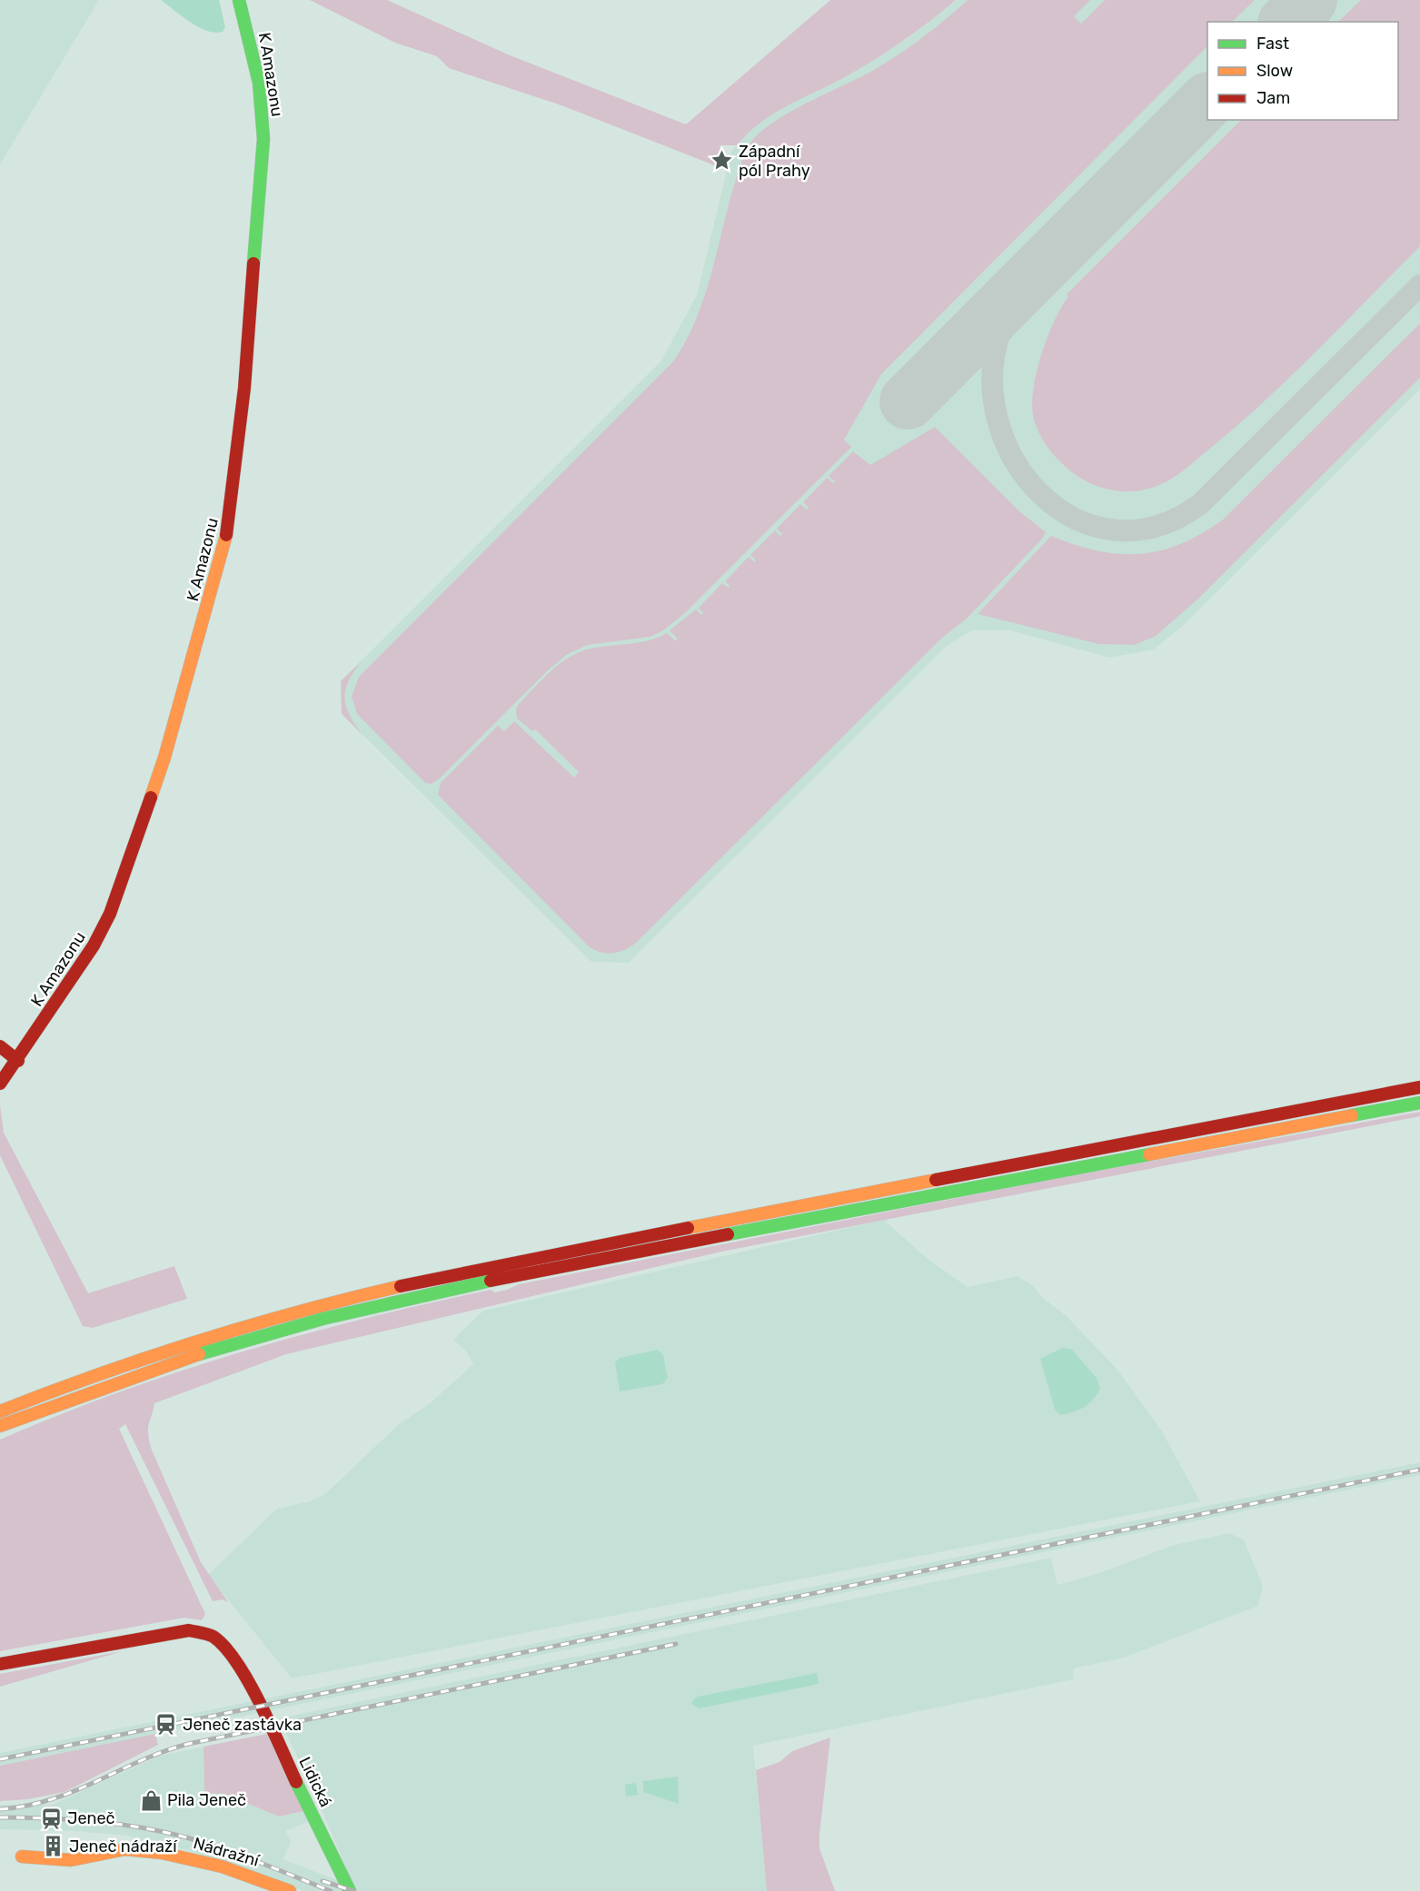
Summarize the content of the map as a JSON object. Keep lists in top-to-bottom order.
{
  "streets": {
    "main road": ["K Amazonu", "Lidická", "Nádražní"]
  },
  "places": {
    "place": ["Západní pól Prahy"],
    "station": ["Jeneč zastávka", "Jeneč"],
    "shop": ["Pila Jeneč"],
    "building": ["Jeneč nádraží"]
  },
  "legend": ["Fast", "Slow", "Jam"]
}
